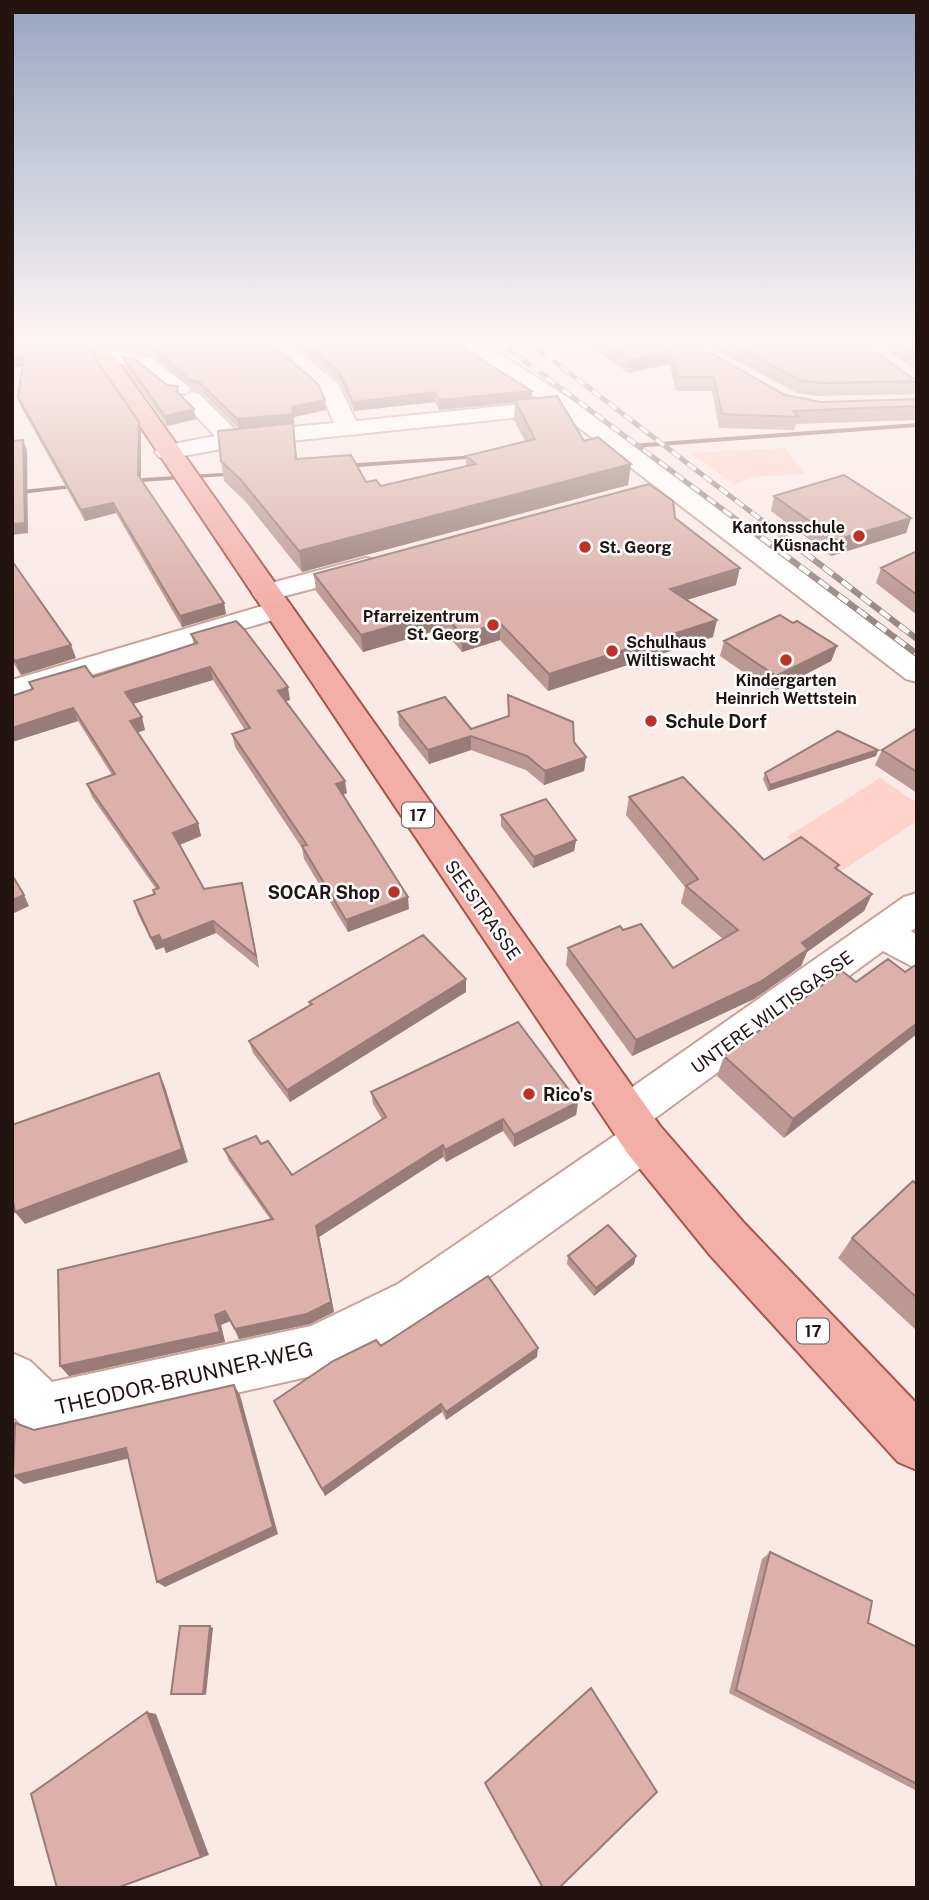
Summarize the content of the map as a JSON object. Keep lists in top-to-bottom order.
{
  "streets": {
    "main road": ["17", "SEESTRASSE"],
    "street": ["UNTERE WILTISGASSE", "THEODOR-BRUNNER-WEG"]
  },
  "crossings": [
    ["SEESTRASSE", "UNTERE WILTISGASSE"],
    ["SEESTRASSE", "THEODOR-BRUNNER-WEG"],
    ["UNTERE WILTISGASSE", "THEODOR-BRUNNER-WEG"]
  ],
  "places": [
    "Kantonsschule Küsnacht",
    "St. Georg",
    "Pfarreizentrum St. Georg",
    "Schulhaus Wiltiswacht",
    "Kindergarten Heinrich Wettstein",
    "Schule Dorf",
    "SOCAR Shop",
    "Rico's"
  ]
}
